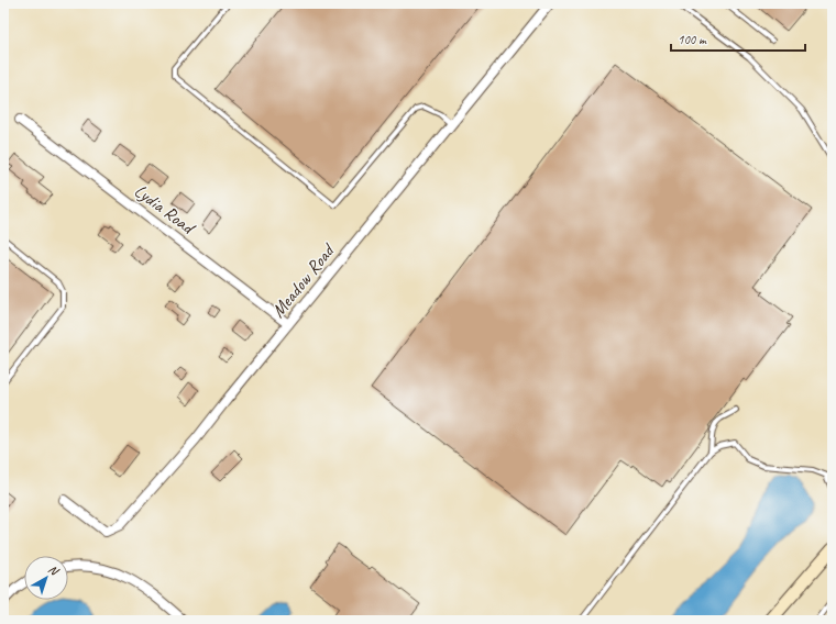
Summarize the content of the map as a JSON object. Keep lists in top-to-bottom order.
{
  "streets": {
    "street": ["Lydia Road", "Meadow Road"]
  },
  "crossings": [
    ["Lydia Road", "Meadow Road"]
  ],
  "scale_bar": "100 m",
  "north": "top right"
}
